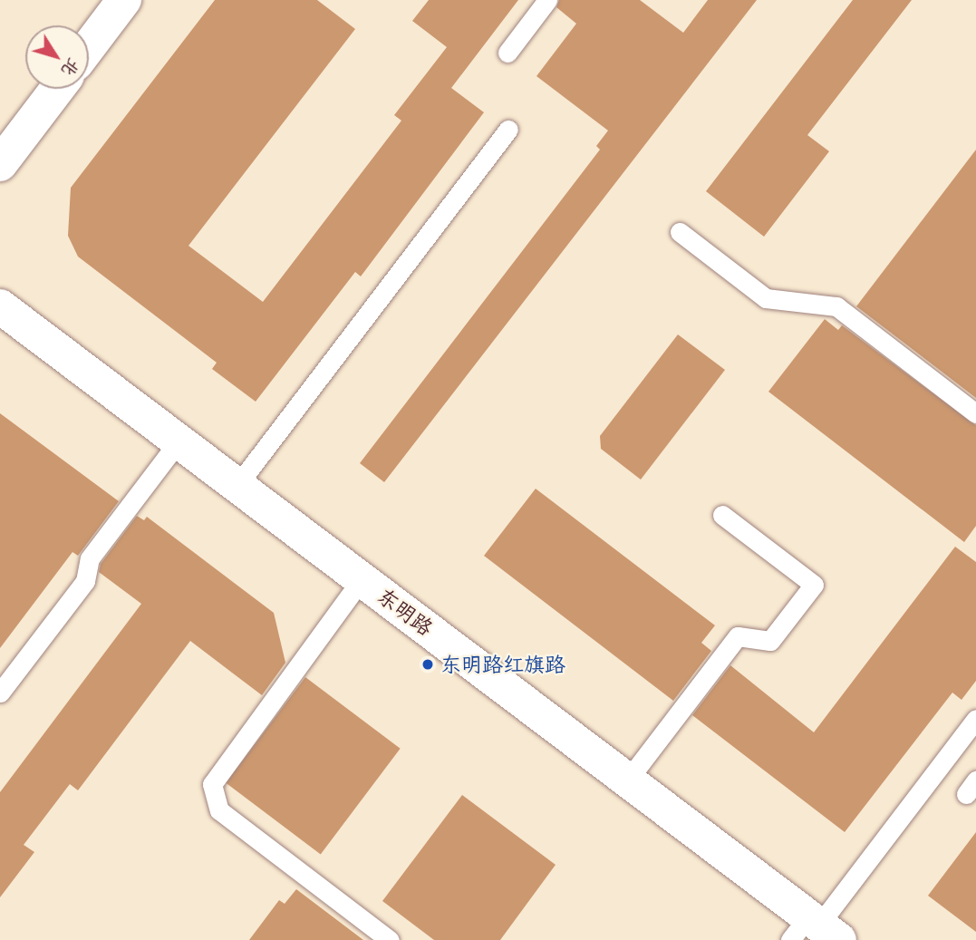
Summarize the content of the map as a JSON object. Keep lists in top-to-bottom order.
{
  "streets": {
    "street": ["东明路"]
  },
  "places": ["东明路红旗路"],
  "north": "bottom right"
}
